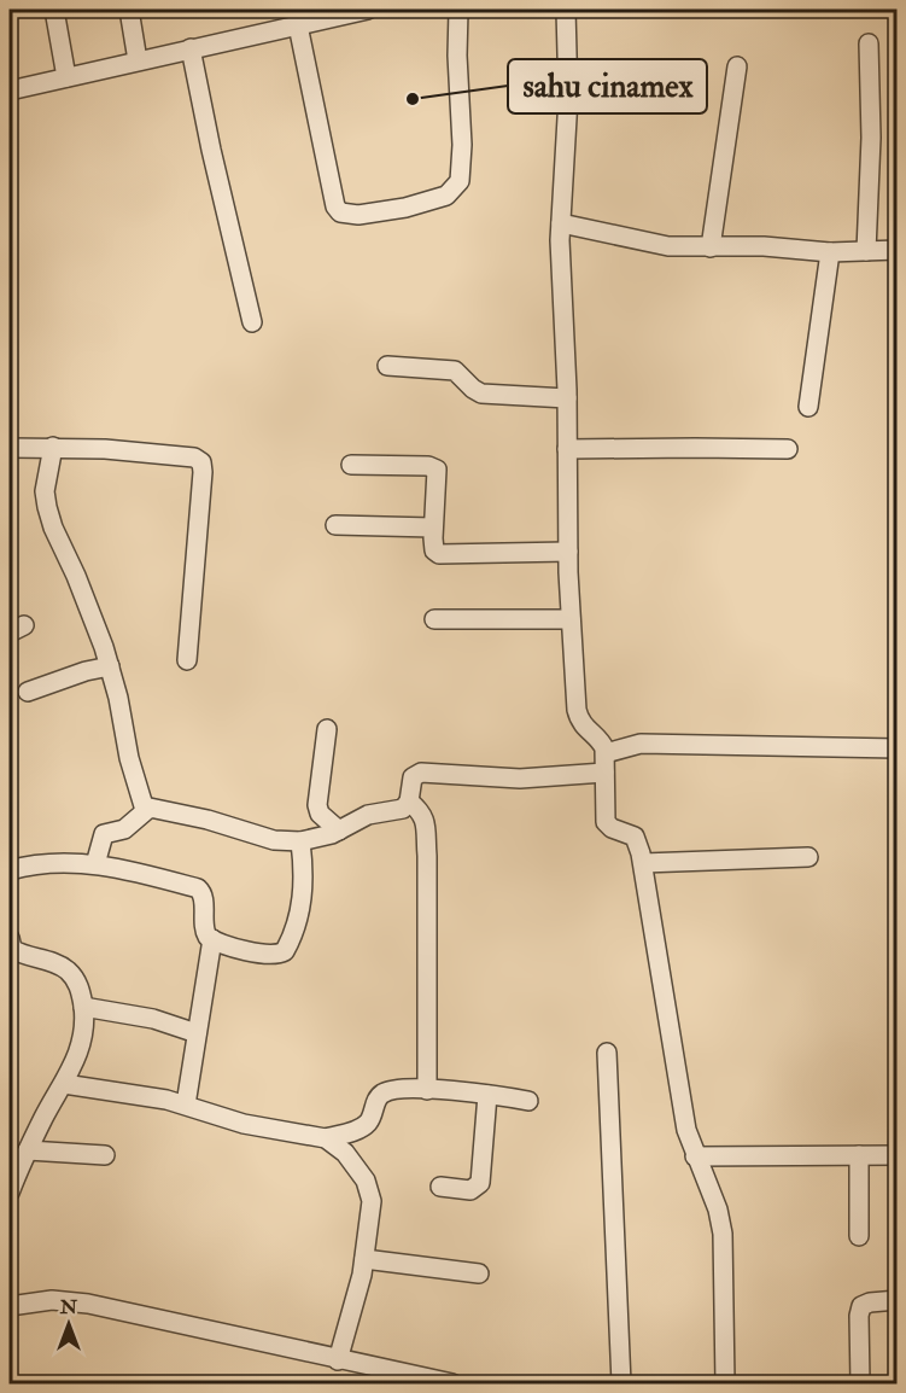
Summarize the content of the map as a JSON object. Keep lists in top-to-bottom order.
{
  "places": ["sahu cinamex"],
  "north": "top"
}
